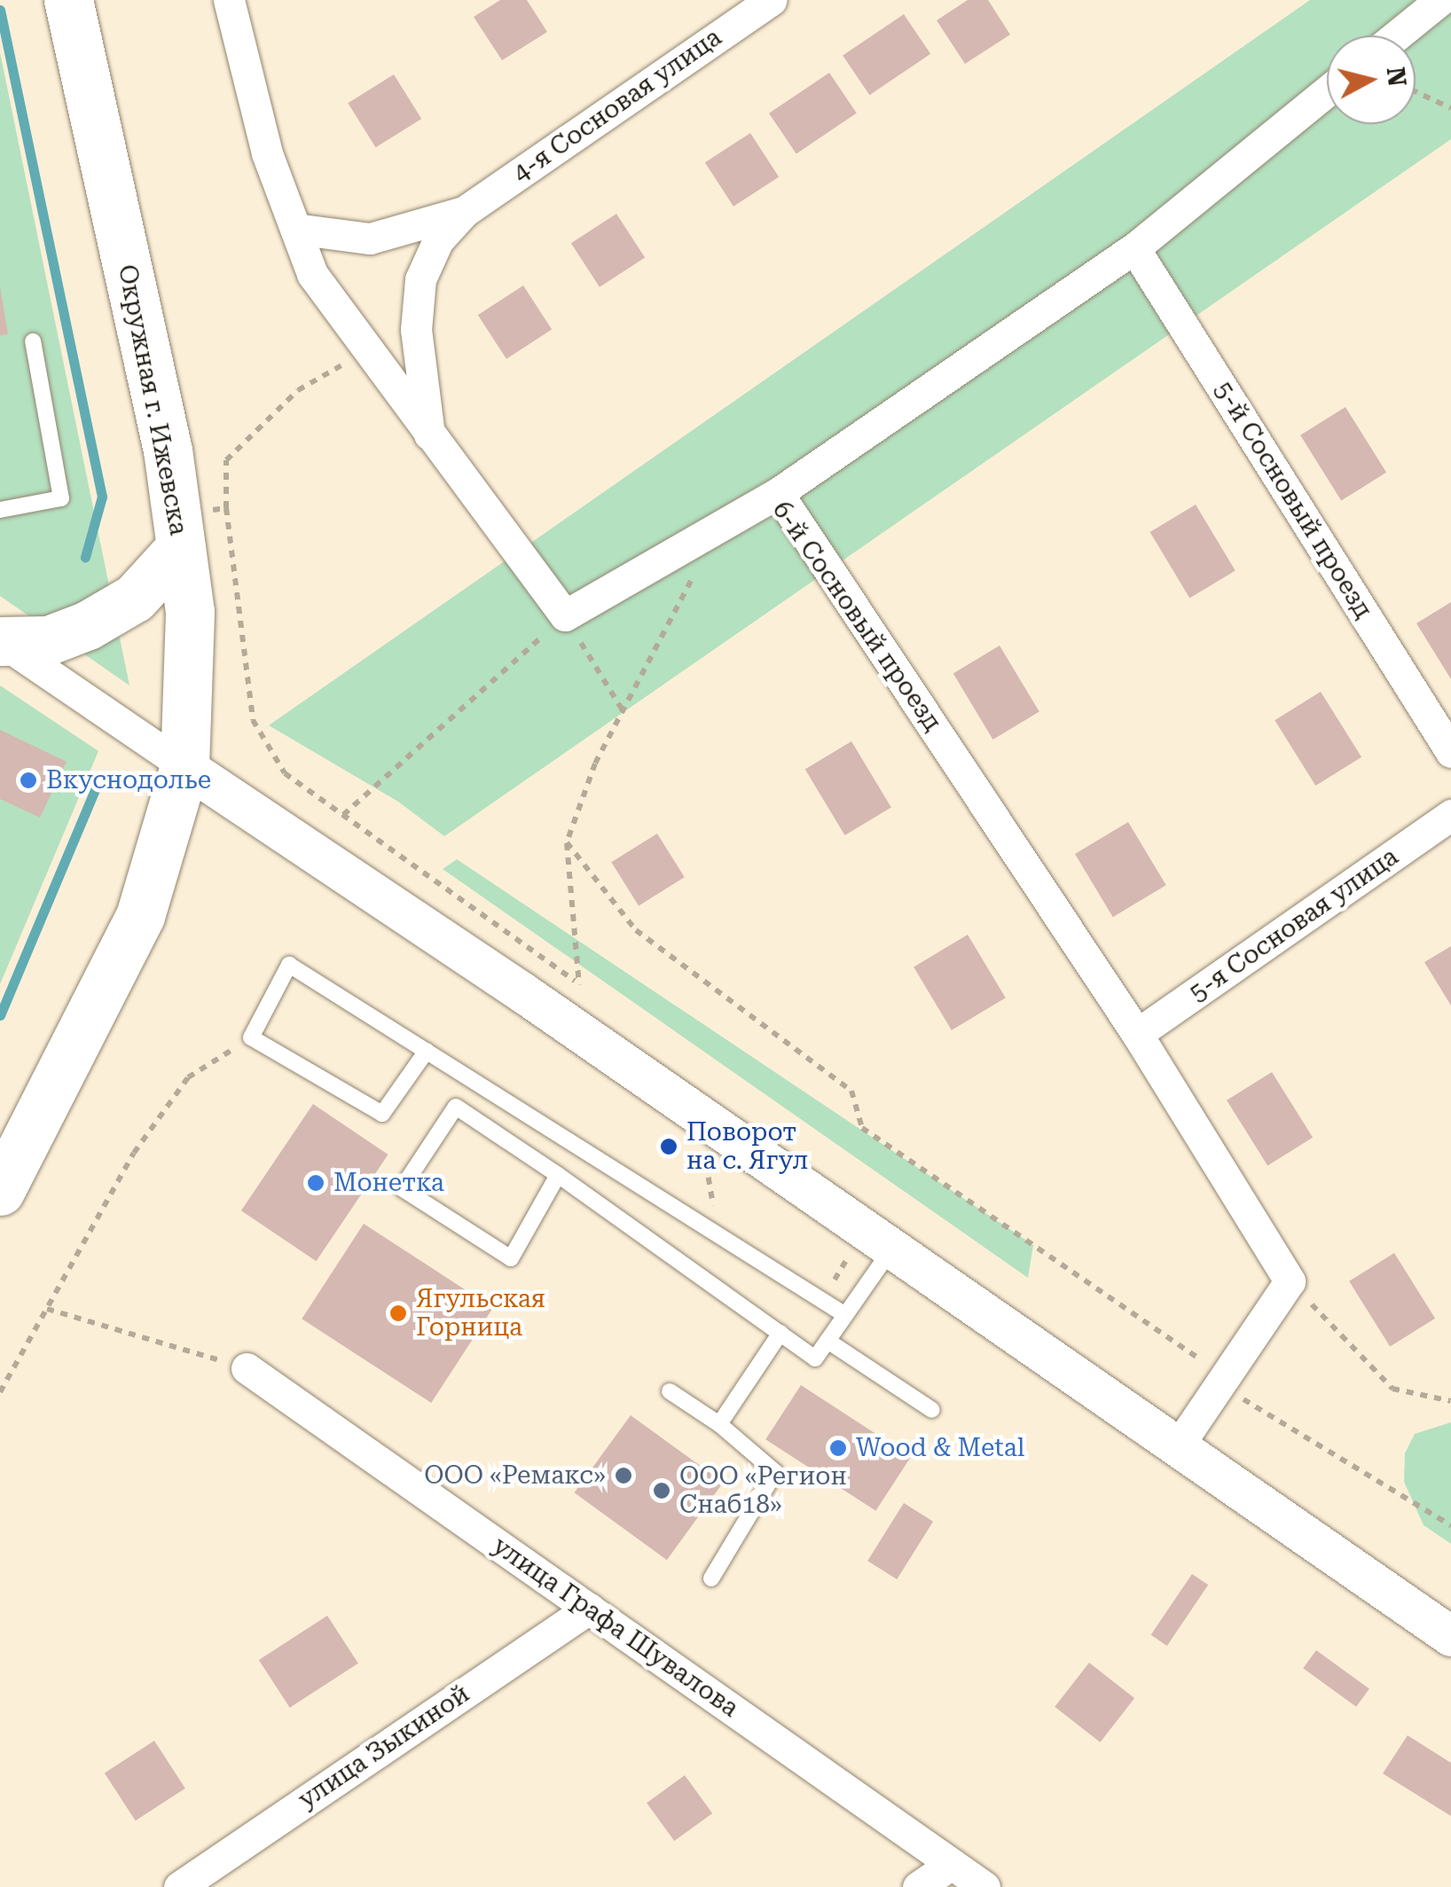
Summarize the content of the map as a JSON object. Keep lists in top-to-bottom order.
{
  "streets": {
    "main road": ["Окружная г. Ижевска"],
    "street": [
      "4-я Сосновая улица",
      "5-й Сосновый проезд",
      "6-й Сосновый проезд",
      "5-я Сосновая улица",
      "улица Графа Шувалова",
      "улица Зыкиной"
    ]
  },
  "crossings": [
    ["6-й Сосновый проезд", "5-я Сосновая улица"],
    ["улица Графа Шувалова", "улица Зыкиной"]
  ],
  "places": [
    "Вкуснодолье",
    "Поворот на с. Ягул",
    "Монетка",
    "Ягульская Горница",
    "Wood & Metal",
    "ООО «Ремакс»",
    "ООО «Регион Снаб18»"
  ],
  "north": "right"
}
